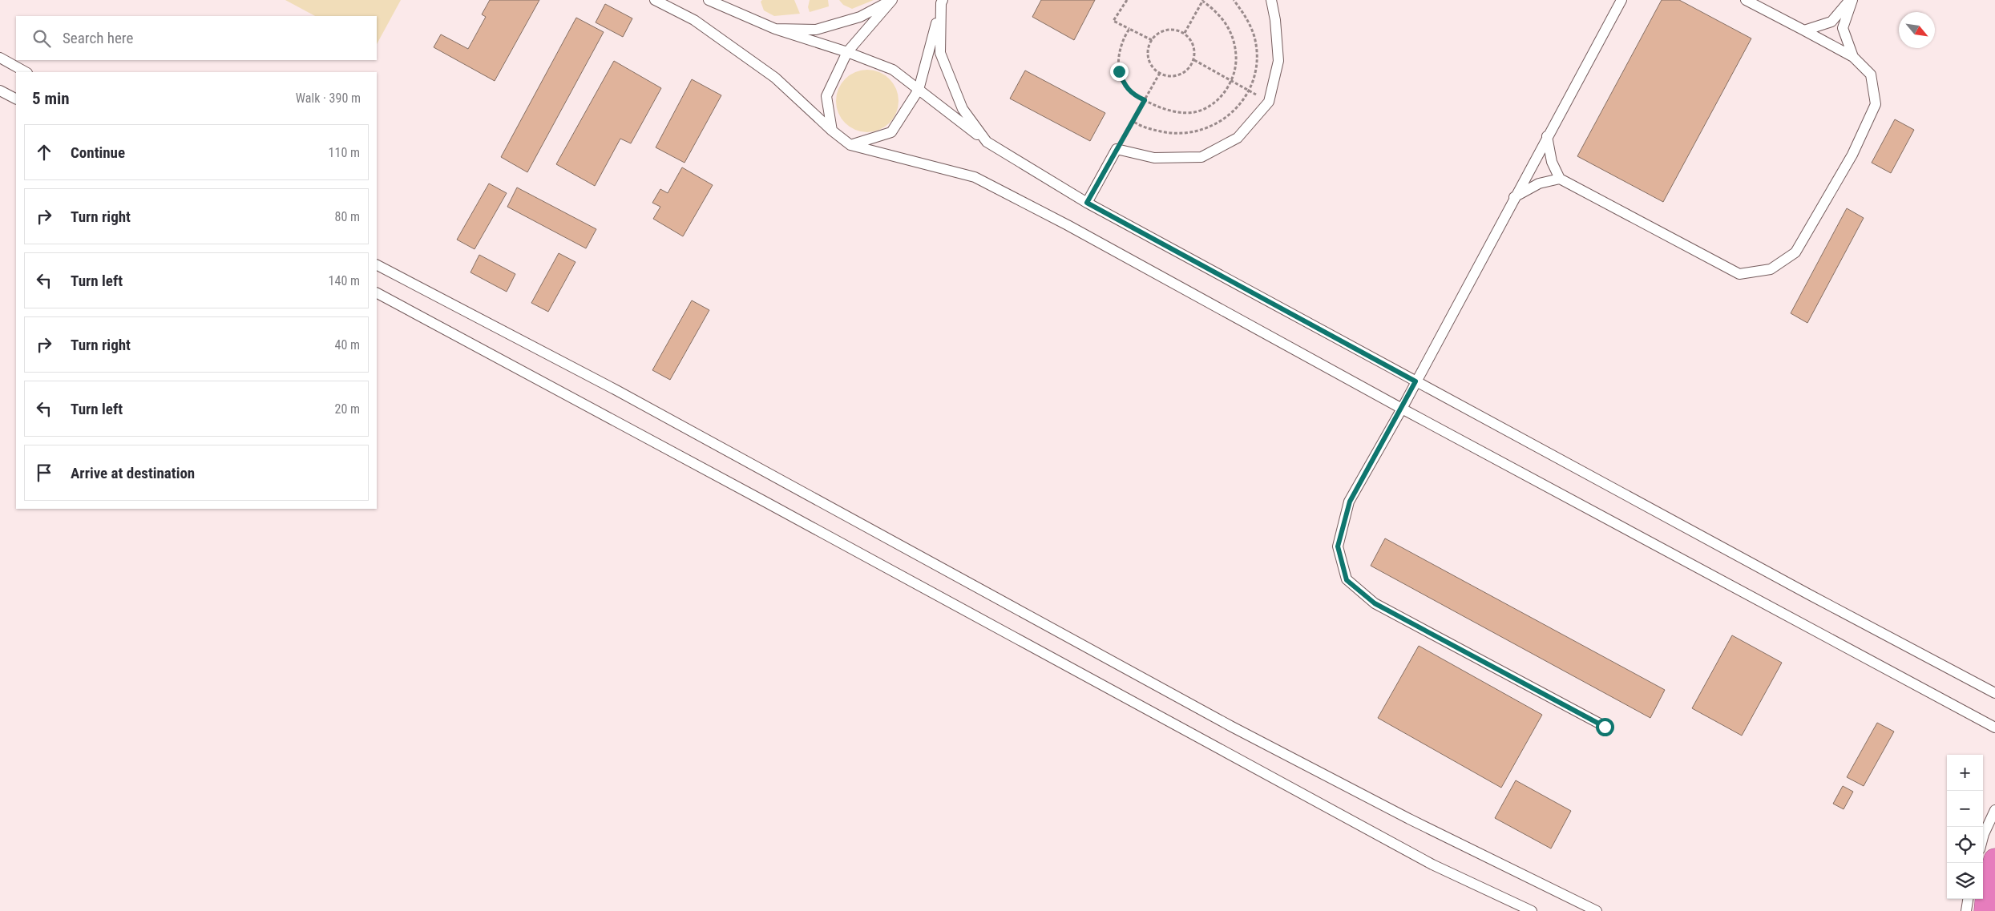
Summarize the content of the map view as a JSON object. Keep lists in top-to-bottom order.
{
  "north": "bottom right",
  "page": {
    "search": "Search here",
    "heading": ["5 min", "Walk · 390 m"],
    "list": [
      ["Continue", "110 m"],
      ["Turn right", "80 m"],
      ["Turn left", "140 m"],
      ["Turn right", "40 m"],
      ["Turn left", "20 m"],
      "Arrive at destination"
    ],
    "map_buttons": ["+", "−"]
  }
}
